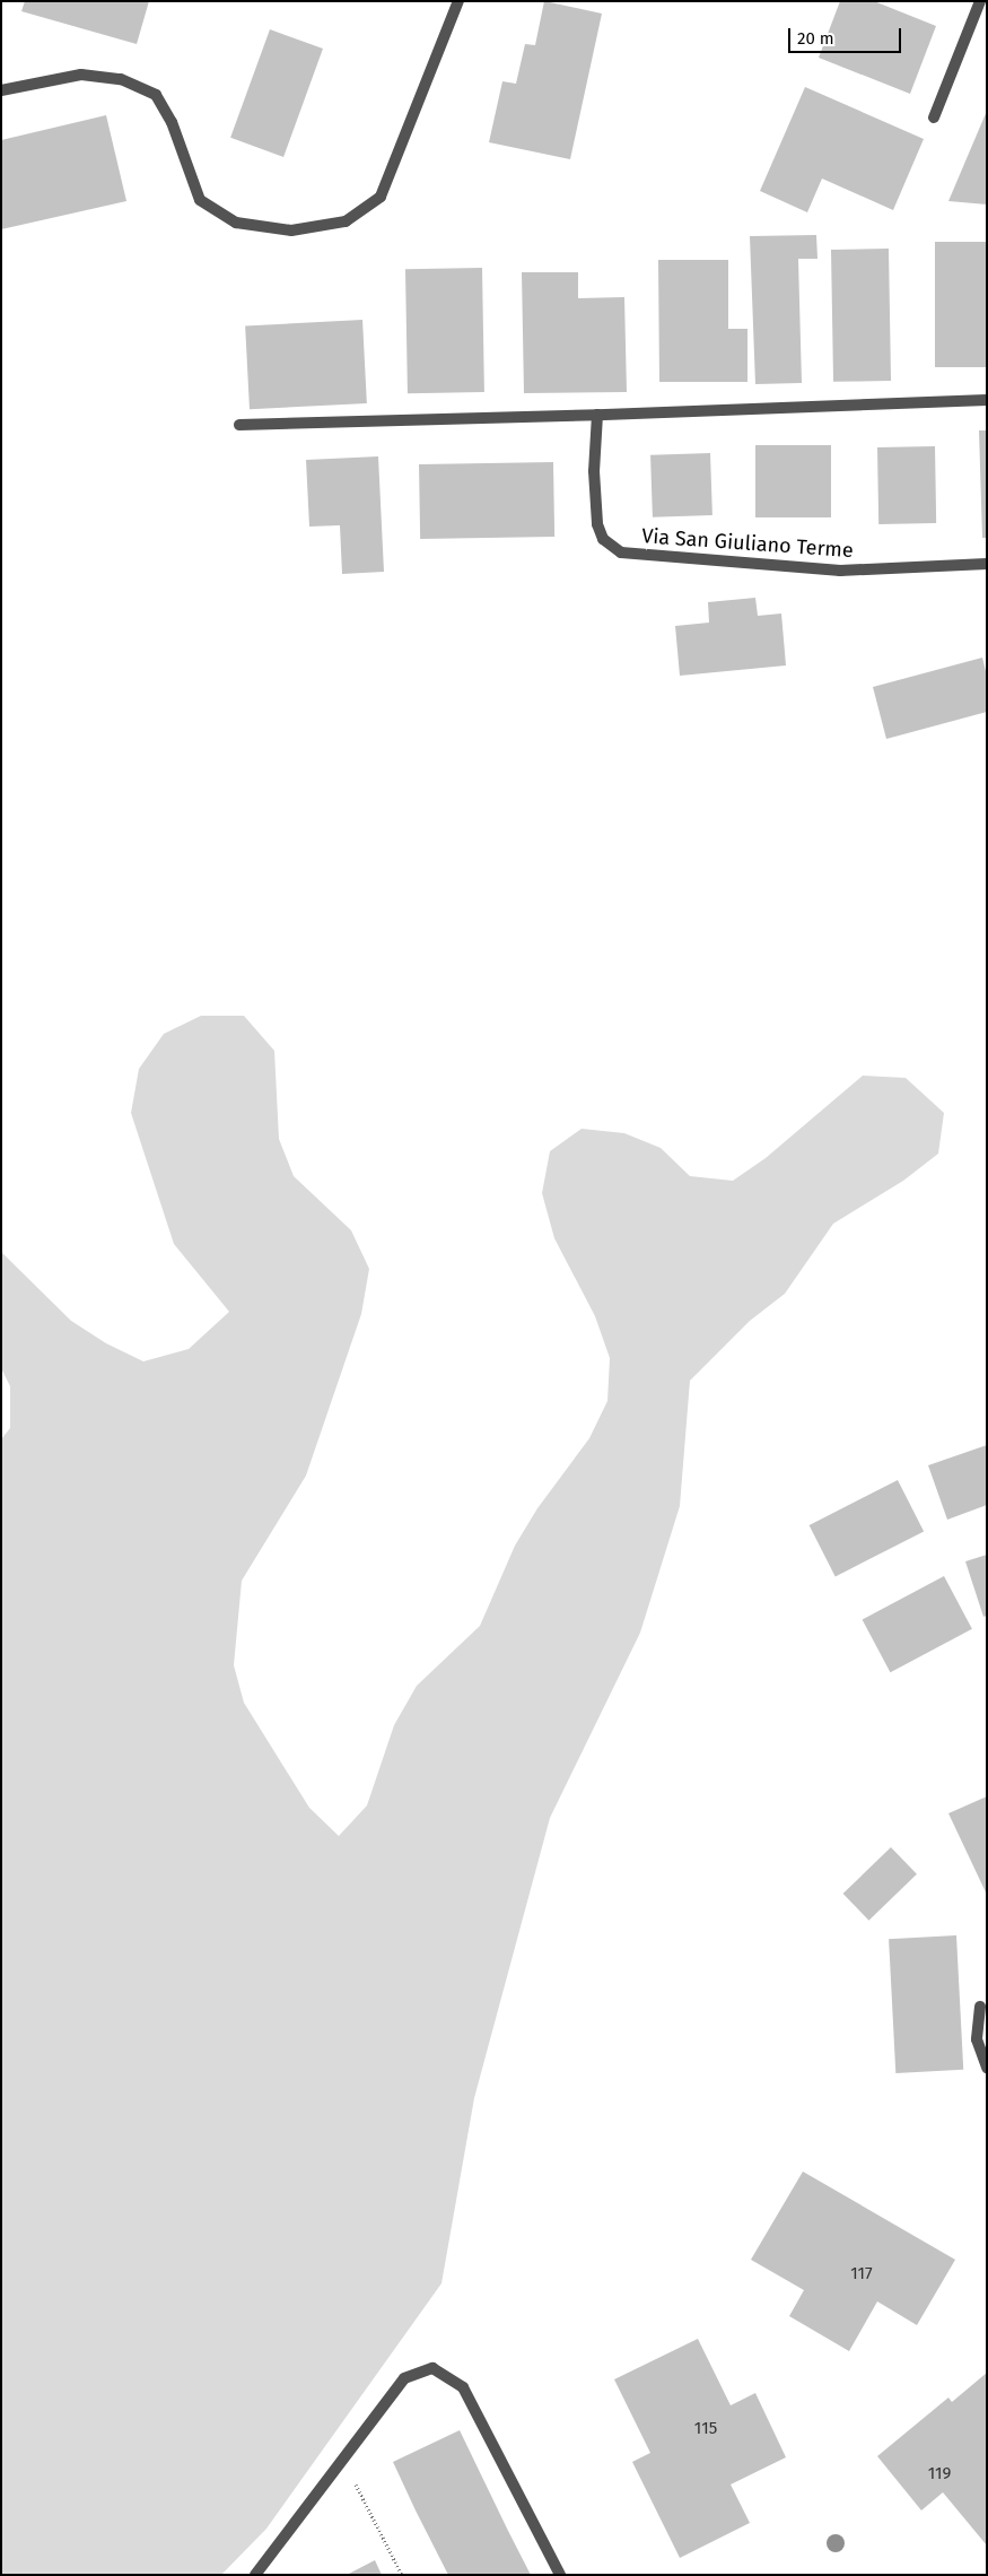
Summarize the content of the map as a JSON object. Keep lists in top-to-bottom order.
{
  "streets": {
    "street": ["Via San Giuliano Terme"]
  },
  "house_numbers": ["117", "115", "119"],
  "scale_bar": "20 m"
}
